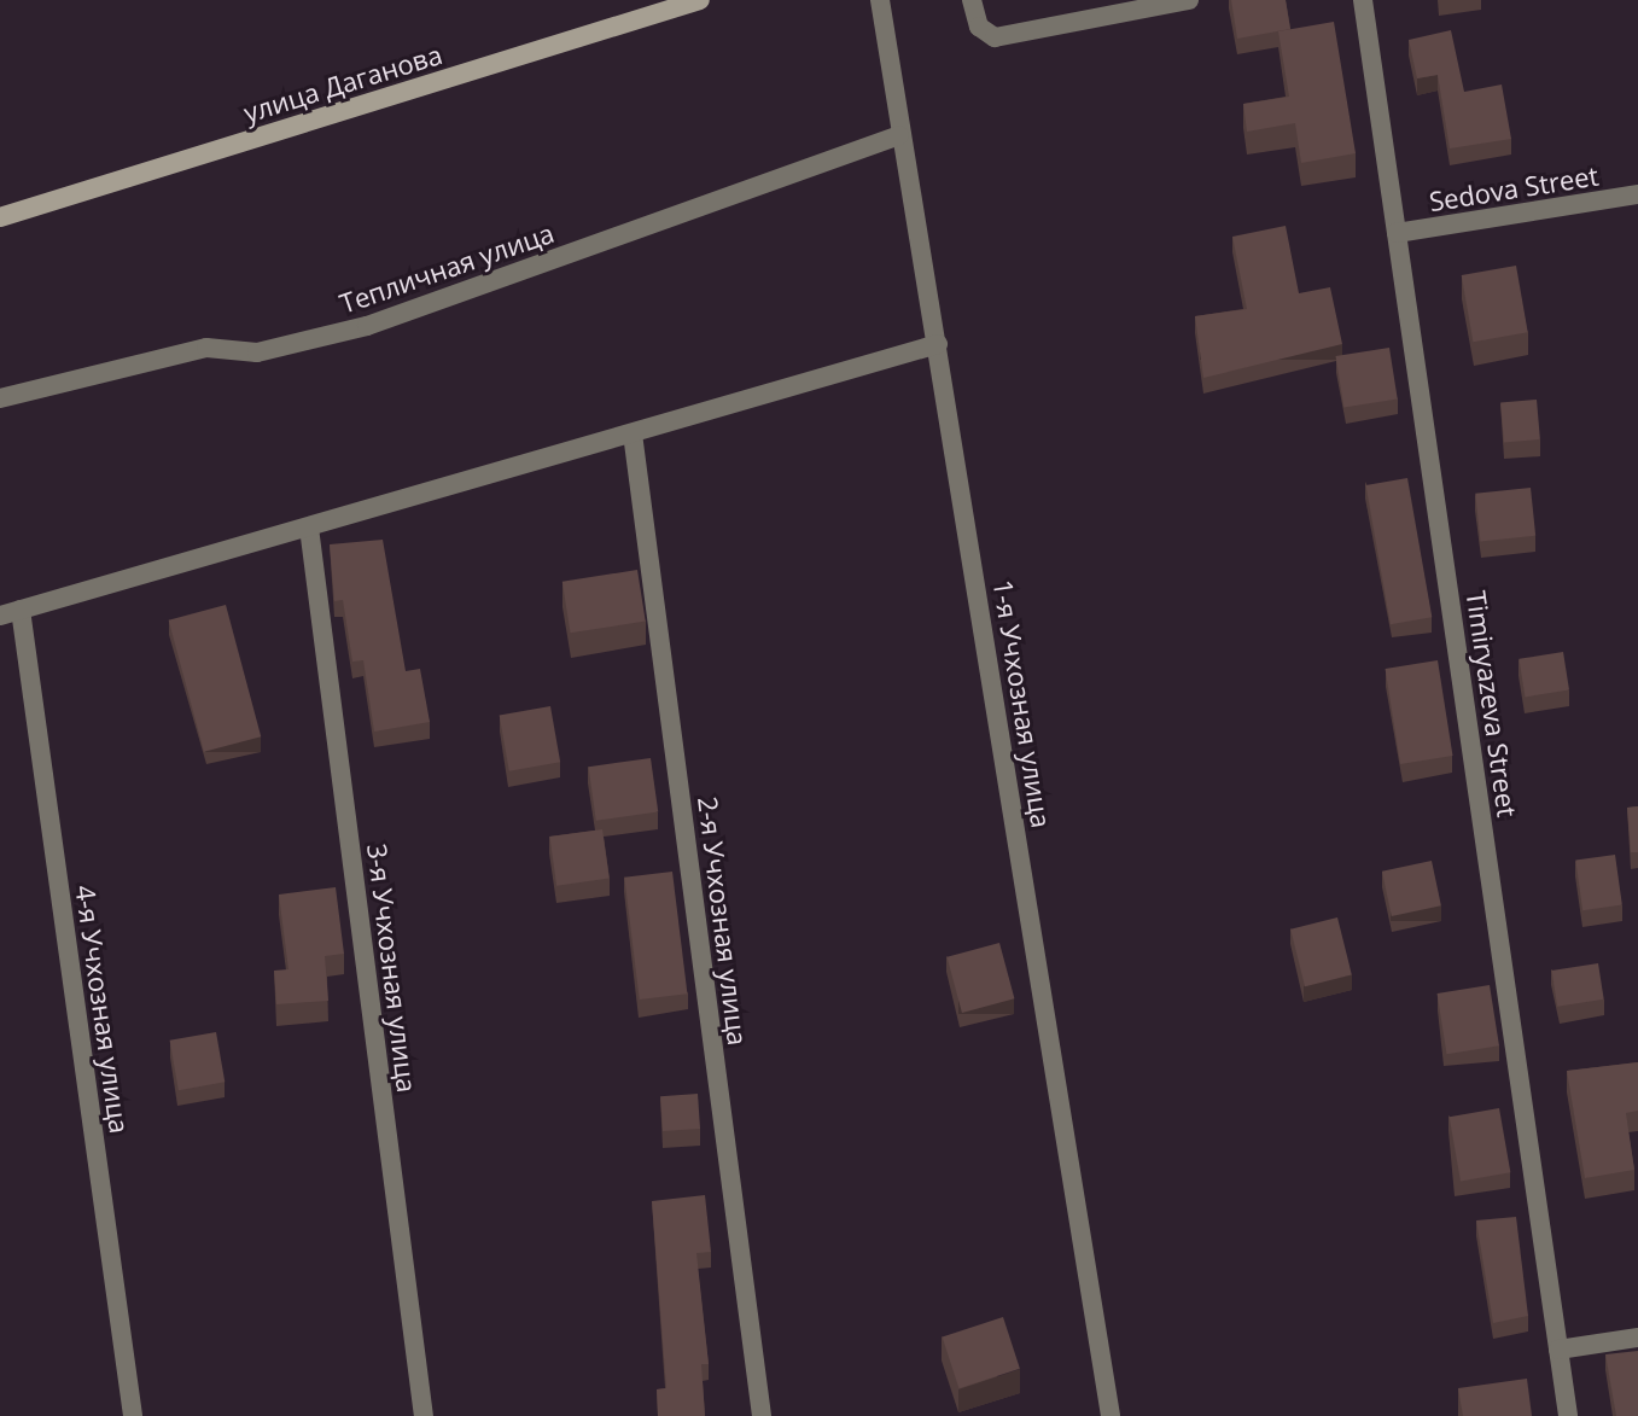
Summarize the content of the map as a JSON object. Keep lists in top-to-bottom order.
{
  "streets": {
    "main road": ["улица Даганова"],
    "street": [
      "Sedova Street",
      "Тепличная улица",
      "1-я Учхозная улица",
      "Timiryazeva Street",
      "2-я Учхозная улица",
      "3-я Учхозная улица",
      "4-я Учхозная улица"
    ]
  },
  "crossings": [
    ["Sedova Street", "Timiryazeva Street"],
    ["Тепличная улица", "1-я Учхозная улица"]
  ]
}
